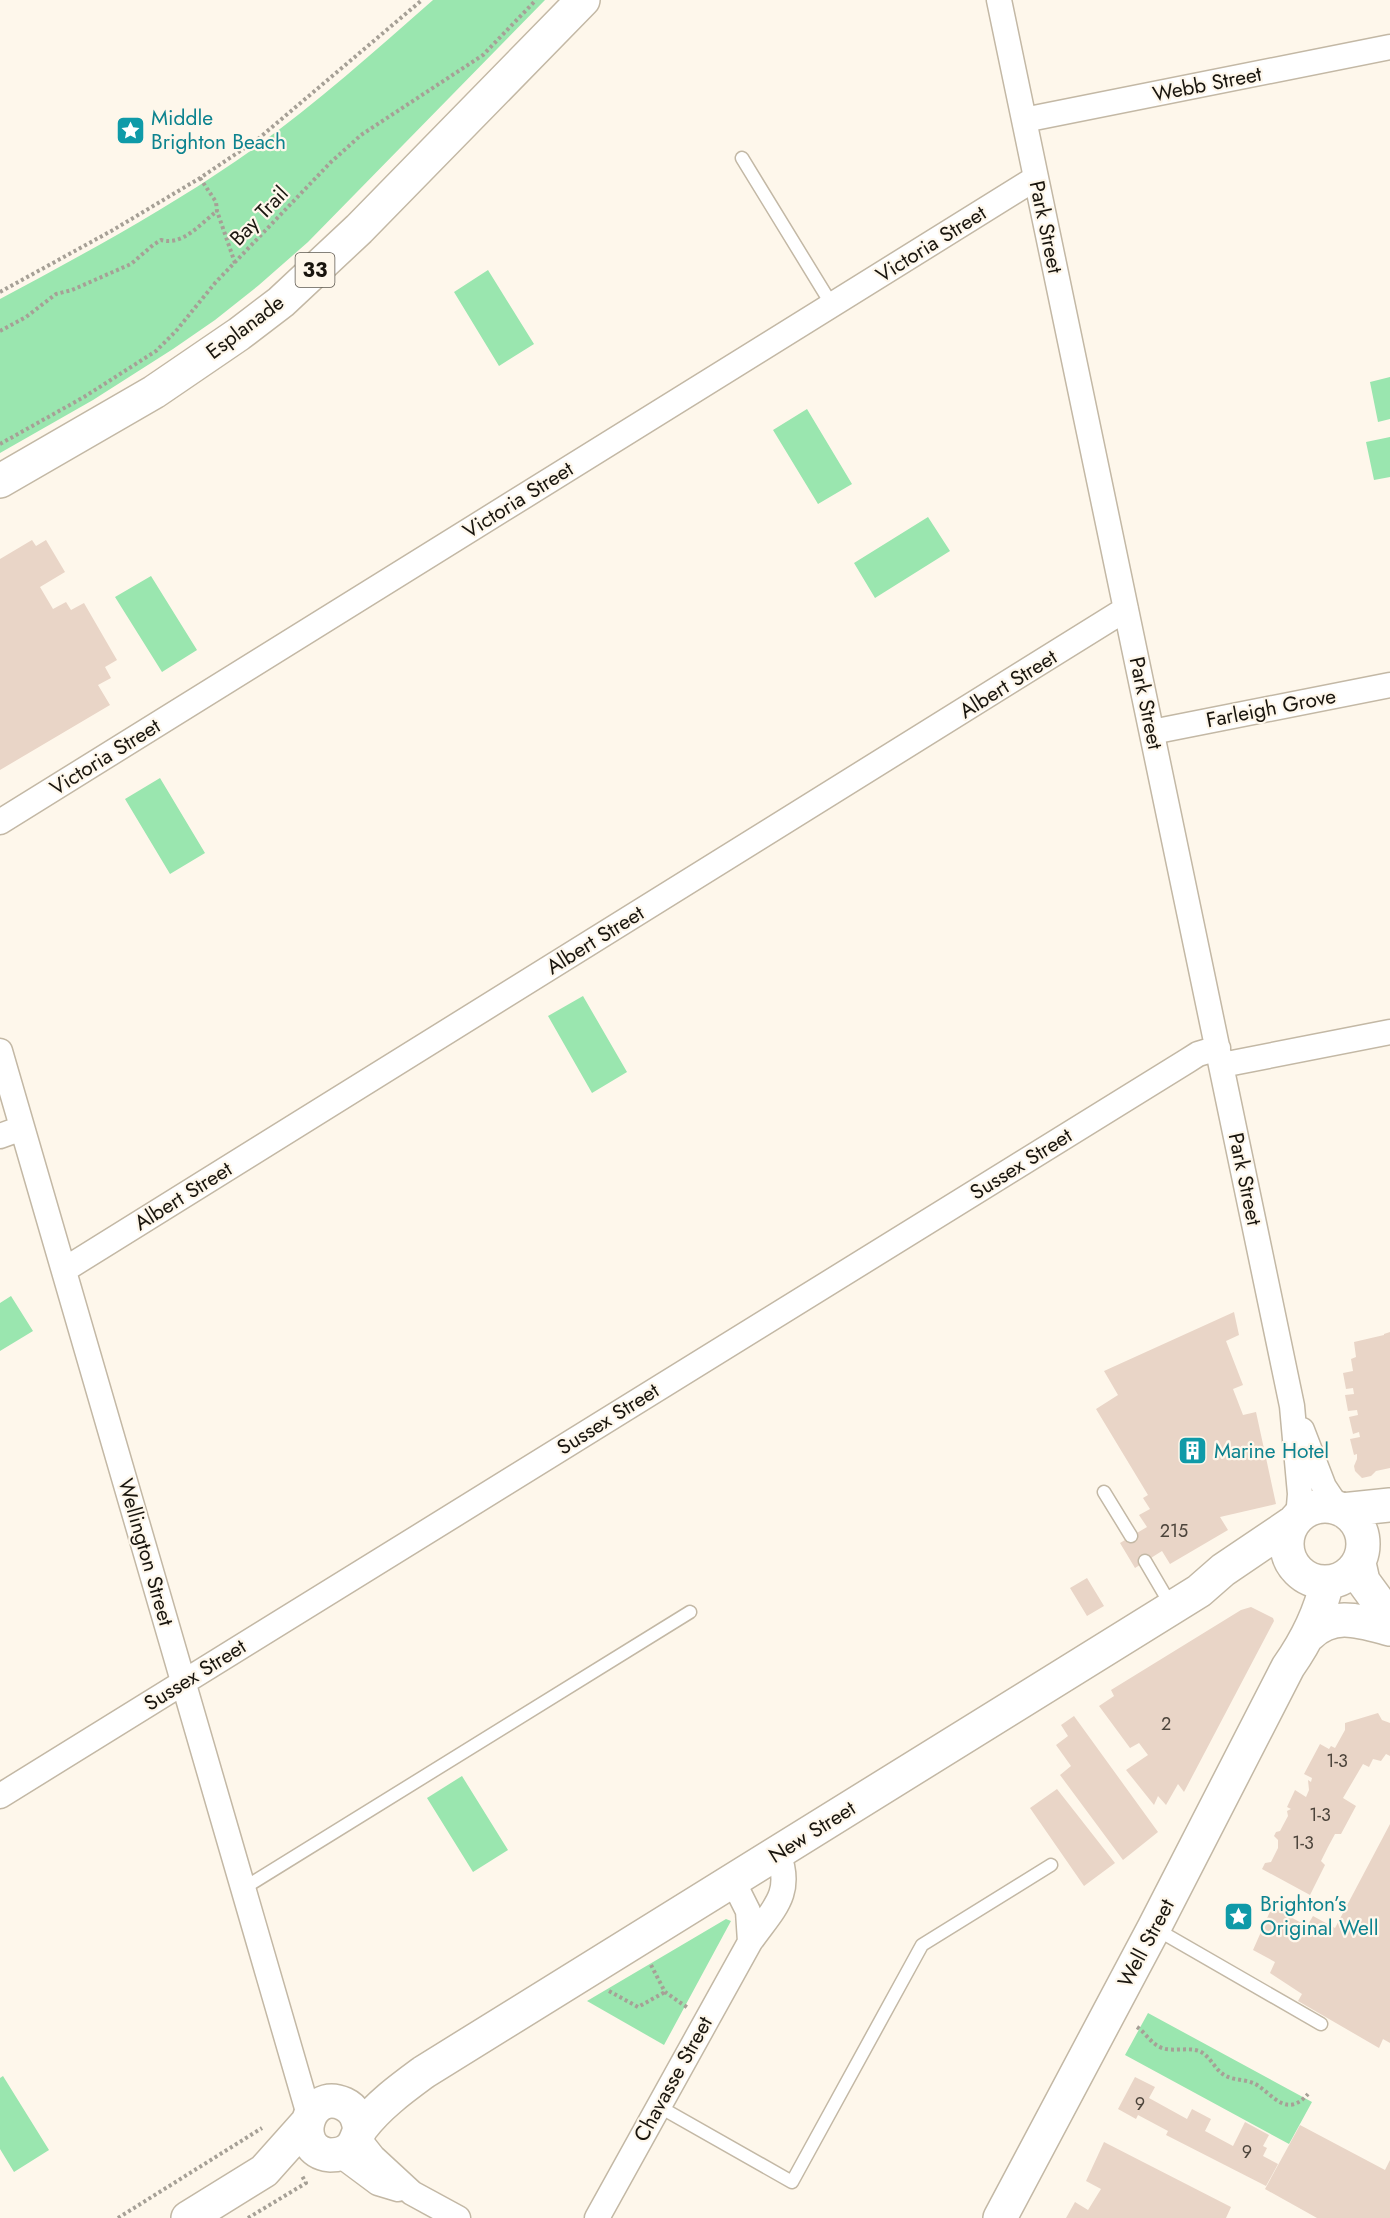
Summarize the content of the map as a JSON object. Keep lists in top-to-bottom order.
{
  "streets": {
    "main road": [
      "33",
      "Esplanade",
      "New Street",
      "Well Street"
    ],
    "street": [
      "Webb Street",
      "Park Street",
      "Victoria Street",
      "Albert Street",
      "Farleigh Grove",
      "Sussex Street",
      "Wellington Street",
      "Chavasse Street"
    ],
    "path": ["Bay Trail"]
  },
  "crossings": [
    ["Webb Street", "Park Street"],
    ["Park Street", "Victoria Street"],
    ["Park Street", "Albert Street"],
    ["Park Street", "Farleigh Grove"],
    ["Park Street", "Sussex Street"],
    ["Park Street", "New Street"],
    ["Park Street", "Well Street"],
    ["Albert Street", "Wellington Street"],
    ["Sussex Street", "Wellington Street"],
    ["Wellington Street", "New Street"],
    ["New Street", "Well Street"],
    ["New Street", "Chavasse Street"]
  ],
  "places": {
    "place": ["Middle Brighton Beach", "Brighton’s Original Well"],
    "building": ["Marine Hotel"]
  },
  "house_numbers": [
    "215",
    "2",
    "1-3",
    "1-3",
    "1-3",
    "9",
    "9"
  ]
}
